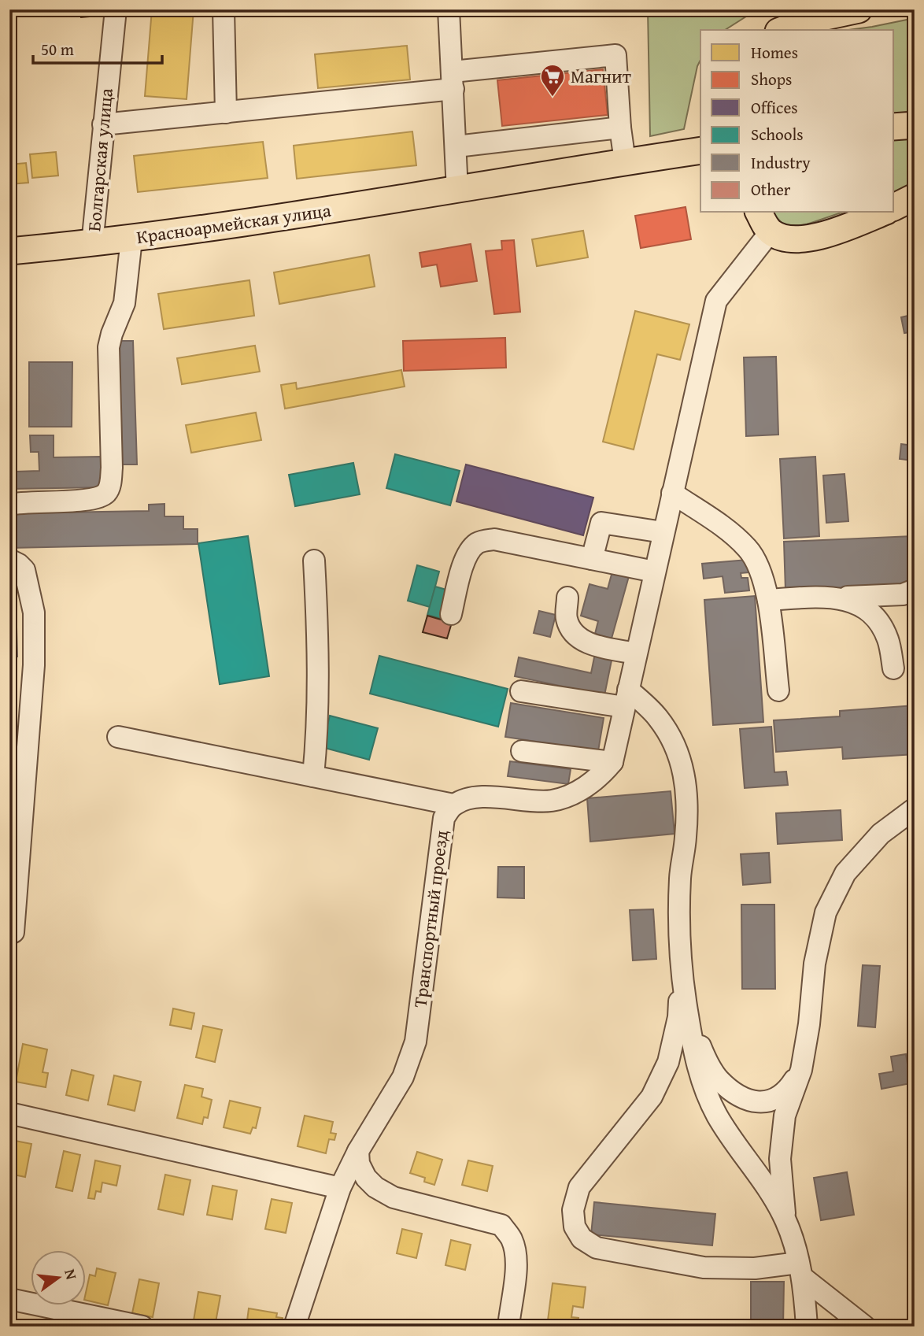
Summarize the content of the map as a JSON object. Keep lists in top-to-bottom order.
{
  "streets": {
    "main road": ["Красноармейская улица"],
    "street": ["Болгарская улица", "Транспортный проезд"]
  },
  "crossings": [
    ["Болгарская улица", "Красноармейская улица"]
  ],
  "places": {
    "supermarket": ["Магнит"]
  },
  "legend": [
    "Homes",
    "Shops",
    "Offices",
    "Schools",
    "Industry",
    "Other"
  ],
  "scale_bar": "50 m",
  "north": "right"
}
